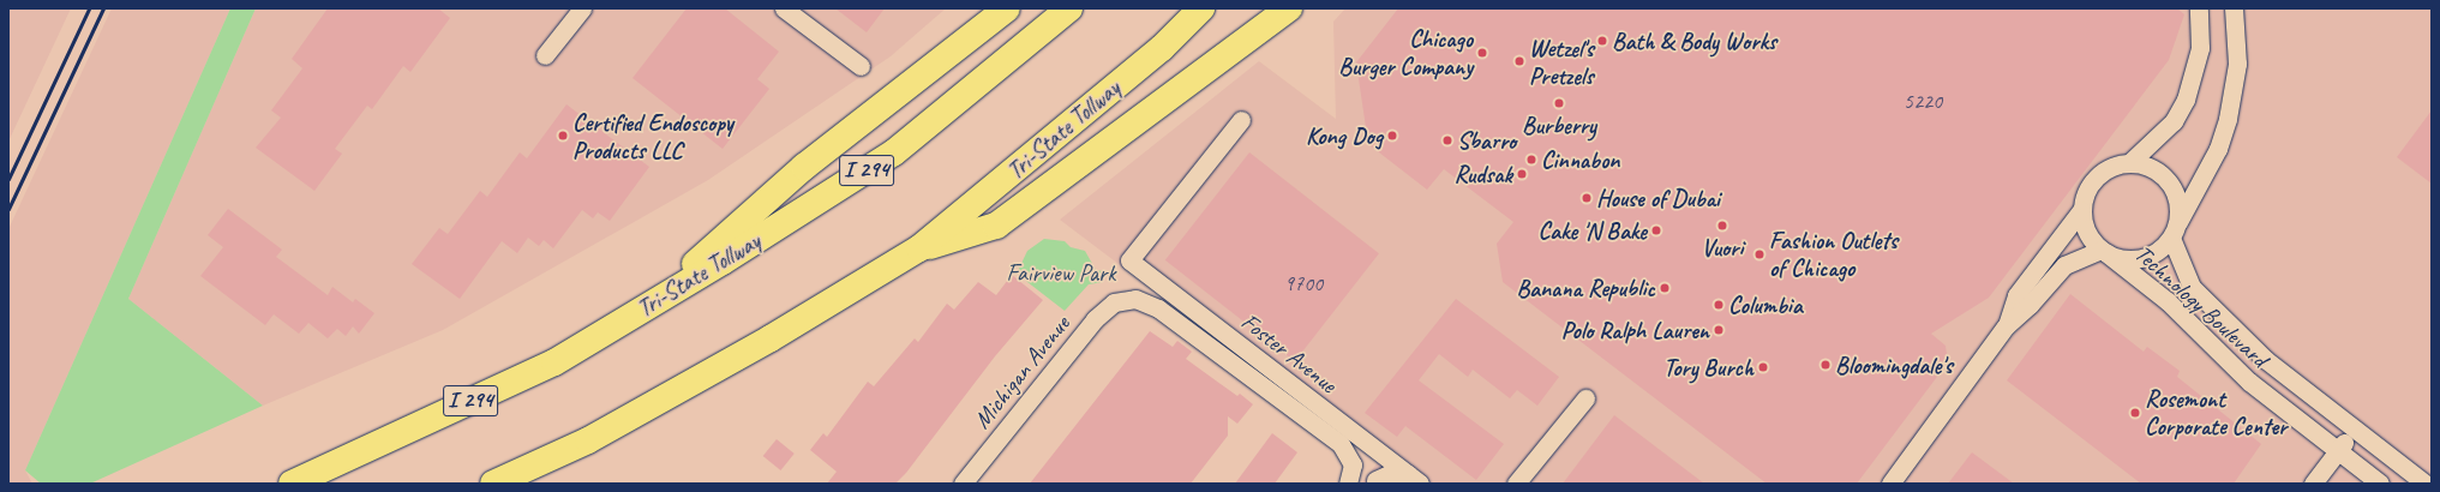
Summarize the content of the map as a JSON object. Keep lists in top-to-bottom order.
{
  "streets": {
    "highway": ["Tri-State Tollway", "I 294"],
    "street": ["Technology Boulevard", "Foster Avenue", "Michigan Avenue"]
  },
  "crossings": [
    ["Foster Avenue", "Michigan Avenue"]
  ],
  "parks": ["Fairview Park"],
  "places": [
    "Bath & Body Works",
    "Chicago Burger Company",
    "Wetzel's Pretzels",
    "Burberry",
    "Certified Endoscopy Products LLC",
    "Kong Dog",
    "Sbarro",
    "Cinnabon",
    "Rudsak",
    "House of Dubai",
    "Vuori",
    "Cake 'N Bake",
    "Fashion Outlets of Chicago",
    "Banana Republic",
    "Columbia",
    "Polo Ralph Lauren",
    "Bloomingdale's",
    "Tory Burch",
    "Rosemont Corporate Center"
  ],
  "house_numbers": ["5220", "9700"]
}
